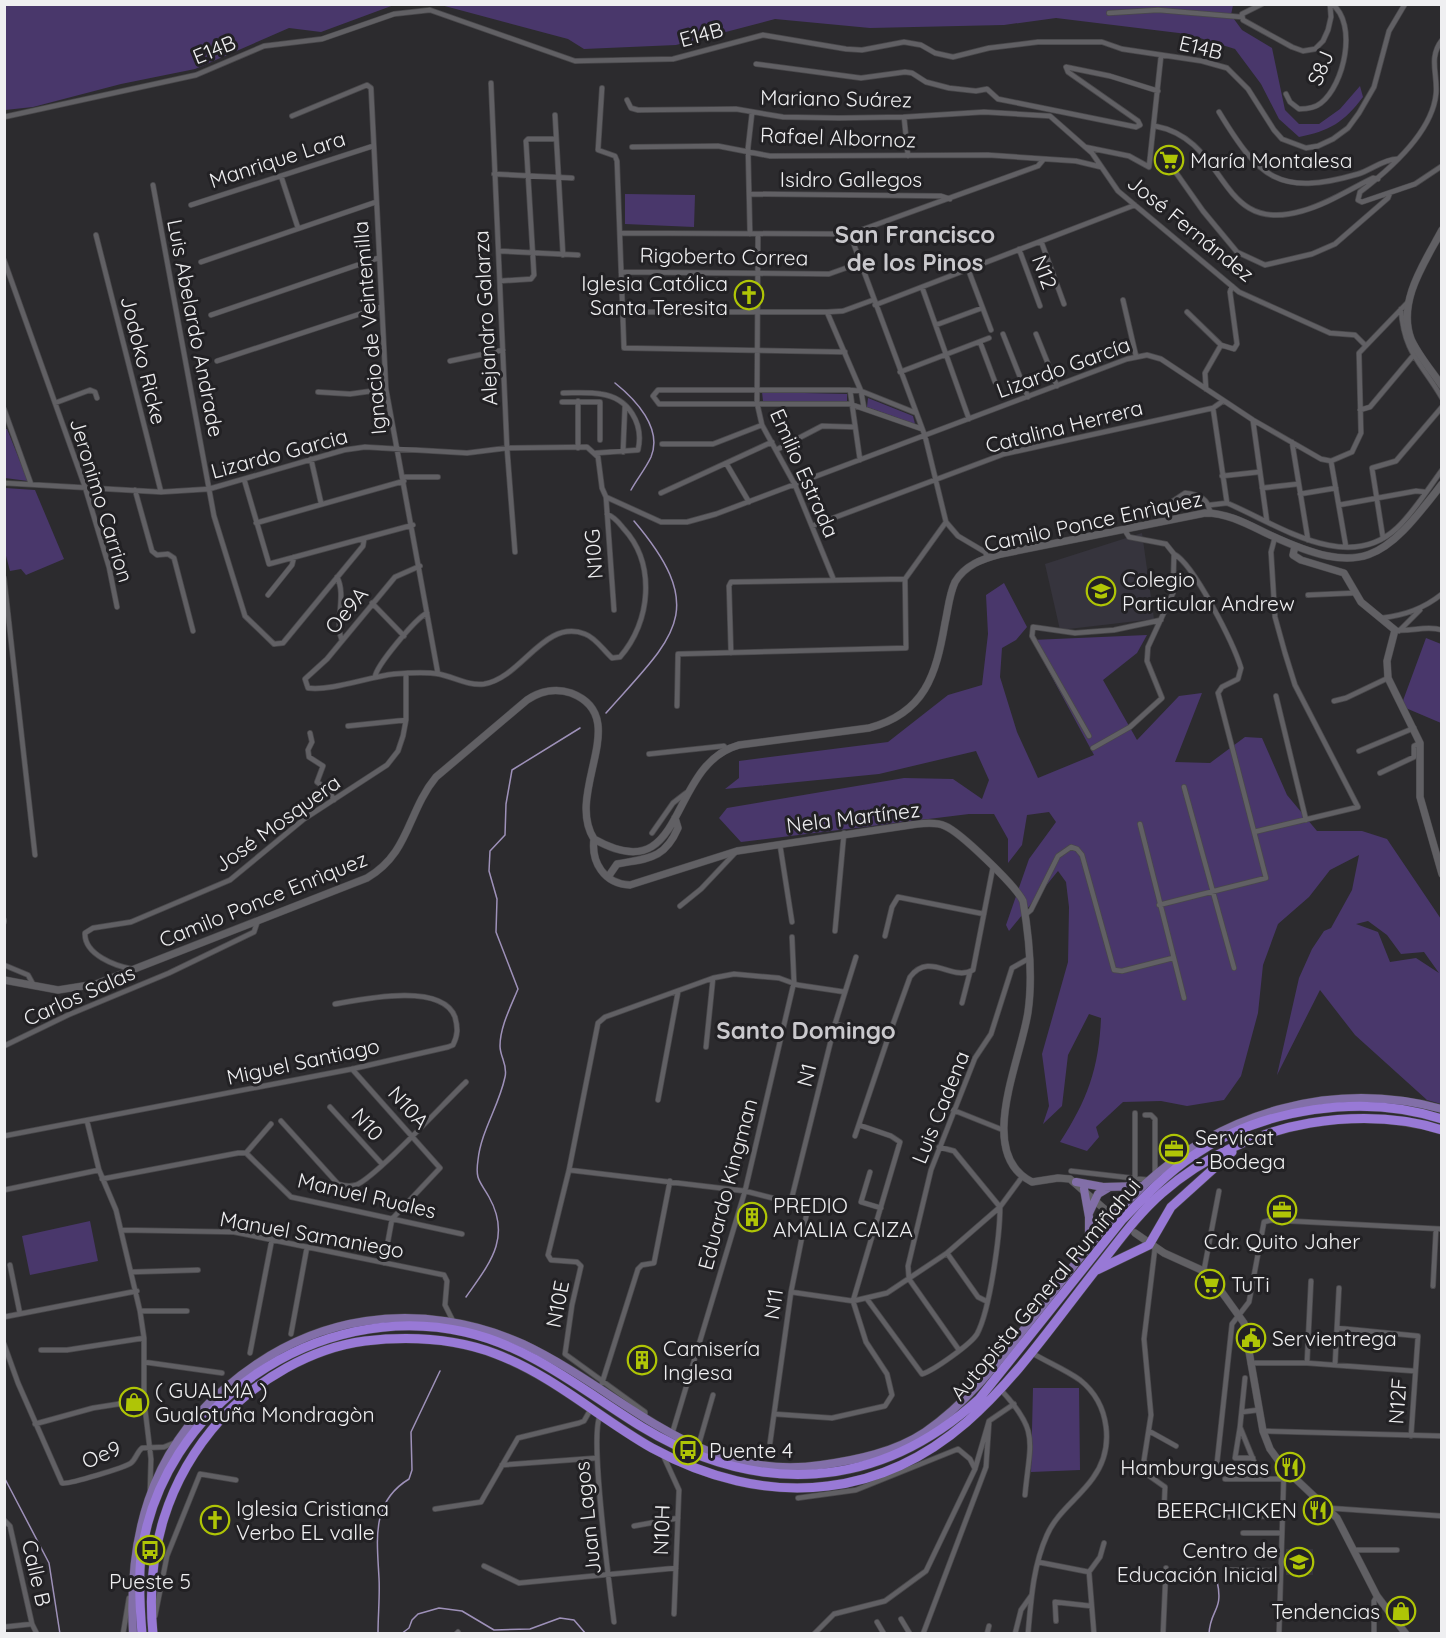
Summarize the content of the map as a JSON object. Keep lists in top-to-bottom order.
{
  "streets": {
    "highway": ["Autopista General Rumiñahui"],
    "main road": ["Camilo Ponce Enrìquez", "Nela Martínez"],
    "street": [
      "E14B",
      "S8J",
      "Mariano Suárez",
      "Rafael Albornoz",
      "Manrique Lara",
      "Isidro Gallegos",
      "José Fernández",
      "Rigoberto Correa",
      "N12",
      "Alejandro Galarza",
      "Luis Abelardo Andrade",
      "Ignacio de Veintemilla",
      "Jodoko Ricke",
      "Lizardo García",
      "Catalina Herrera",
      "Lizardo Garcia",
      "Emilio Estrada",
      "Jeronimo Carrion",
      "N10G",
      "Oe9A",
      "José Mosquera",
      "Carlos Salas",
      "Miguel Santiago",
      "N1",
      "N10A",
      "Luis Cadena",
      "N10",
      "Eduardo Kingman",
      "Manuel Ruales",
      "Manuel Samaniego",
      "N10E",
      "N11",
      "N12F",
      "Oe9",
      "Juan Lagos",
      "N10H",
      "Calle B"
    ]
  },
  "crossings": [
    ["Mariano Suárez", "José Fernández"],
    ["Rafael Albornoz", "José Fernández"],
    ["Manrique Lara", "Ignacio de Veintemilla"],
    ["Rigoberto Correa", "Emilio Estrada"],
    ["Alejandro Galarza", "Lizardo Garcia"],
    ["Luis Abelardo Andrade", "Lizardo Garcia"],
    ["Ignacio de Veintemilla", "Lizardo Garcia"],
    ["Ignacio de Veintemilla", "Oe9A"],
    ["Jodoko Ricke", "Lizardo Garcia"],
    ["Lizardo García", "Catalina Herrera"],
    ["Lizardo García", "Emilio Estrada"],
    ["Lizardo García", "N10G"],
    ["Catalina Herrera", "Emilio Estrada"],
    ["Lizardo Garcia", "Jeronimo Carrion"],
    ["Camilo Ponce Enrìquez", "José Mosquera"],
    ["Camilo Ponce Enrìquez", "Carlos Salas"],
    ["Nela Martínez", "Luis Cadena"],
    ["Miguel Santiago", "N10A"],
    ["N1", "N11"],
    ["N10A", "Manuel Ruales"],
    ["Autopista General Rumiñahui", "Juan Lagos"],
    ["Autopista General Rumiñahui", "N10H"]
  ],
  "districts": ["San Francisco de los Pinos", "Santo Domingo"],
  "places": {
    "supermarket": ["María Montalesa", "TuTi"],
    "church": ["Iglesia Católica Santa Teresita", "Iglesia Cristiana Verbo EL valle"],
    "school or university": ["Colegio Particular Andrew", "Centro de Educación Inicial"],
    "office": ["Servicat - Bodega", "Cdr. Quito Jaher"],
    "building": ["PREDIO AMALIA CAIZA", "Camisería Inglesa"],
    "public building": ["Servientrega"],
    "shop": ["( GUALMA ) Gualotuña Mondragòn", "Tendencias"],
    "bus stop": ["Puente 4", "Pueste 5"],
    "restaurant": ["Hamburguesas", "BEERCHICKEN"]
  }
}
